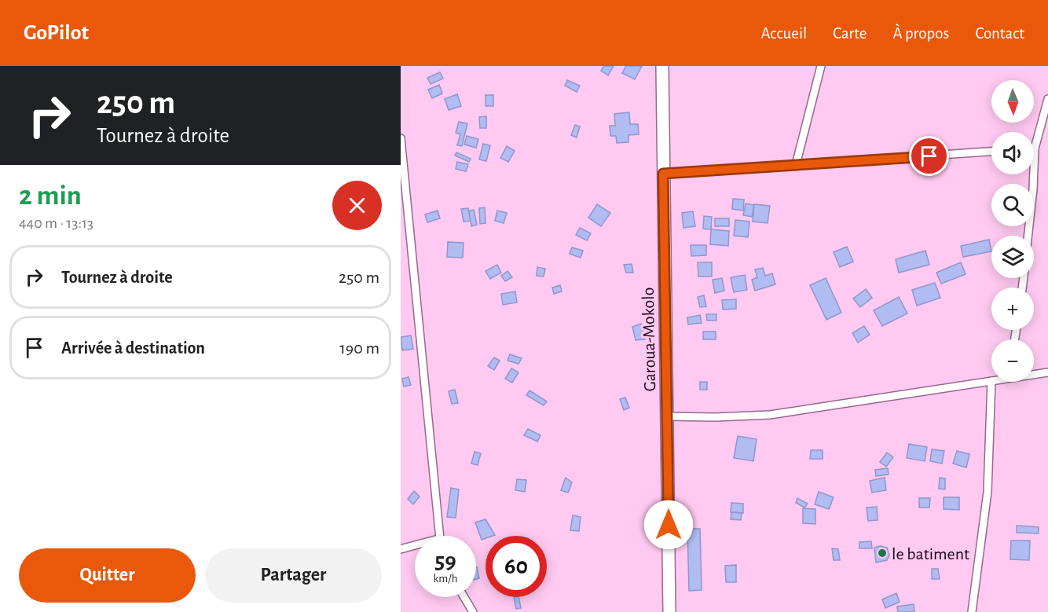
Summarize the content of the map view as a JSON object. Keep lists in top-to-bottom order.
{
  "streets": {
    "main road": ["Garoua-Mokolo"]
  },
  "places": ["le batiment"],
  "north": "bottom",
  "page": {
    "header": "GoPilot",
    "nav": [
      "Accueil",
      "Carte",
      "À propos",
      "Contact"
    ],
    "turn": ["250 m", "Tournez à droite"],
    "map_buttons": ["+", "−"],
    "heading": ["2 min", "440 m · 13:13"],
    "list": [
      {
        "name": "Tournez à droite",
        "value": "250 m"
      },
      {
        "name": "Arrivée à destination",
        "value": "190 m"
      }
    ],
    "speed": "59 km/h",
    "limit": "60",
    "buttons": ["Quitter", "Partager"]
  }
}
